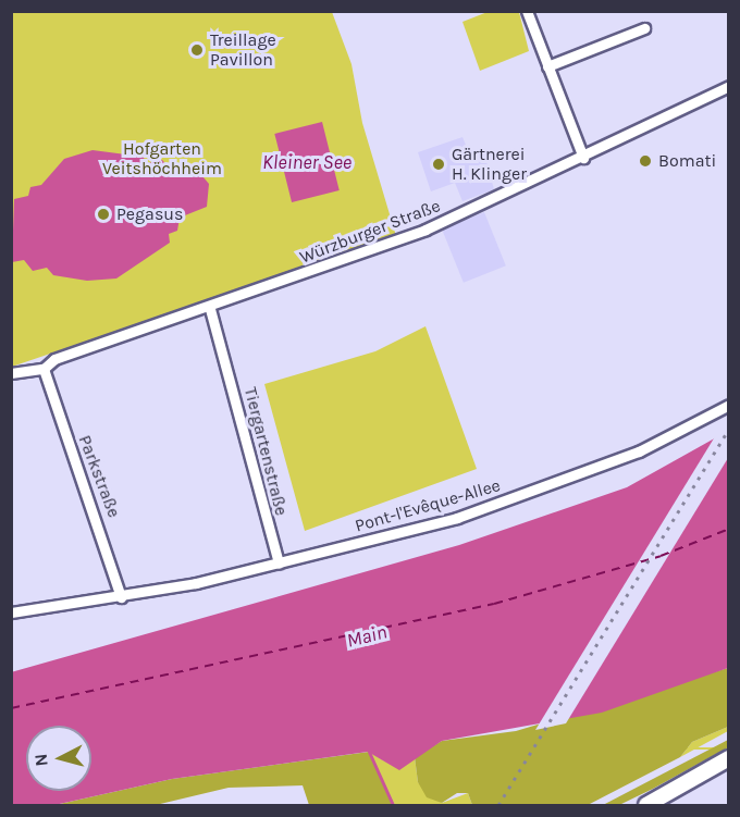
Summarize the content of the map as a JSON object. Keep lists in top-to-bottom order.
{
  "streets": {
    "street": [
      "Würzburger Straße",
      "Tiergartenstraße",
      "Parkstraße",
      "Pont-l'Evêque-Allee"
    ]
  },
  "crossings": [
    ["Würzburger Straße", "Tiergartenstraße"],
    ["Würzburger Straße", "Parkstraße"],
    ["Tiergartenstraße", "Pont-l'Evêque-Allee"],
    ["Parkstraße", "Pont-l'Evêque-Allee"]
  ],
  "water": ["Kleiner See", "Main"],
  "parks": ["Hofgarten Veitshöchheim"],
  "places": [
    "Treillage Pavillon",
    "Bomati",
    "Gärtnerei H. Klinger",
    "Pegasus"
  ],
  "north": "left"
}
